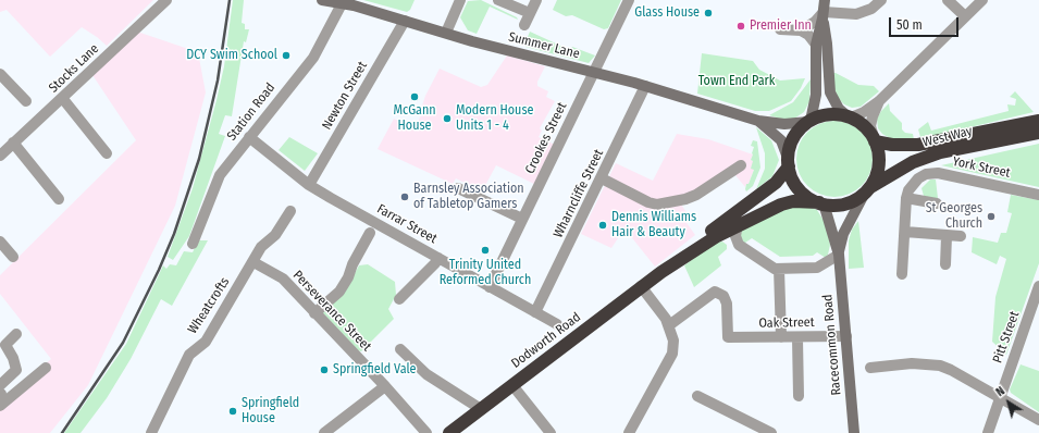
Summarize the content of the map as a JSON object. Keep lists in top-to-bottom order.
{
  "streets": {
    "highway": ["West Way", "Dodworth Road"],
    "street": [
      "Summer Lane",
      "Stocks Lane",
      "Newton Street",
      "Station Road",
      "Crookes Street",
      "York Street",
      "Wharncliffe Street",
      "Farrar Street",
      "Wheatcrofts",
      "Perseverance Street",
      "Oak Street",
      "Pitt Street",
      "Racecommon Road"
    ]
  },
  "crossings": [
    ["Summer Lane", "Newton Street"],
    ["Summer Lane", "Station Road"],
    ["Summer Lane", "West Way"],
    ["Summer Lane", "Crookes Street"],
    ["Summer Lane", "Wharncliffe Street"],
    ["Summer Lane", "Dodworth Road"],
    ["Summer Lane", "Racecommon Road"],
    ["Newton Street", "Farrar Street"],
    ["Station Road", "Farrar Street"],
    ["West Way", "Dodworth Road"],
    ["West Way", "Racecommon Road"],
    ["Crookes Street", "Farrar Street"],
    ["Wharncliffe Street", "Farrar Street"],
    ["Wheatcrofts", "Perseverance Street"],
    ["Oak Street", "Racecommon Road"],
    ["Dodworth Road", "Racecommon Road"]
  ],
  "parks": ["Town End Park"],
  "places": [
    "Glass House",
    "Premier Inn",
    "DCY Swim School",
    "McGann House",
    "Modern House Units 1 - 4",
    "Barnsley Association of Tabletop Gamers",
    "St Georges Church",
    "Dennis Williams Hair & Beauty",
    "Trinity United Reformed Church",
    "Springfield Vale",
    "Springfield House"
  ],
  "scale_bar": "50 m",
  "north": "top left"
}
